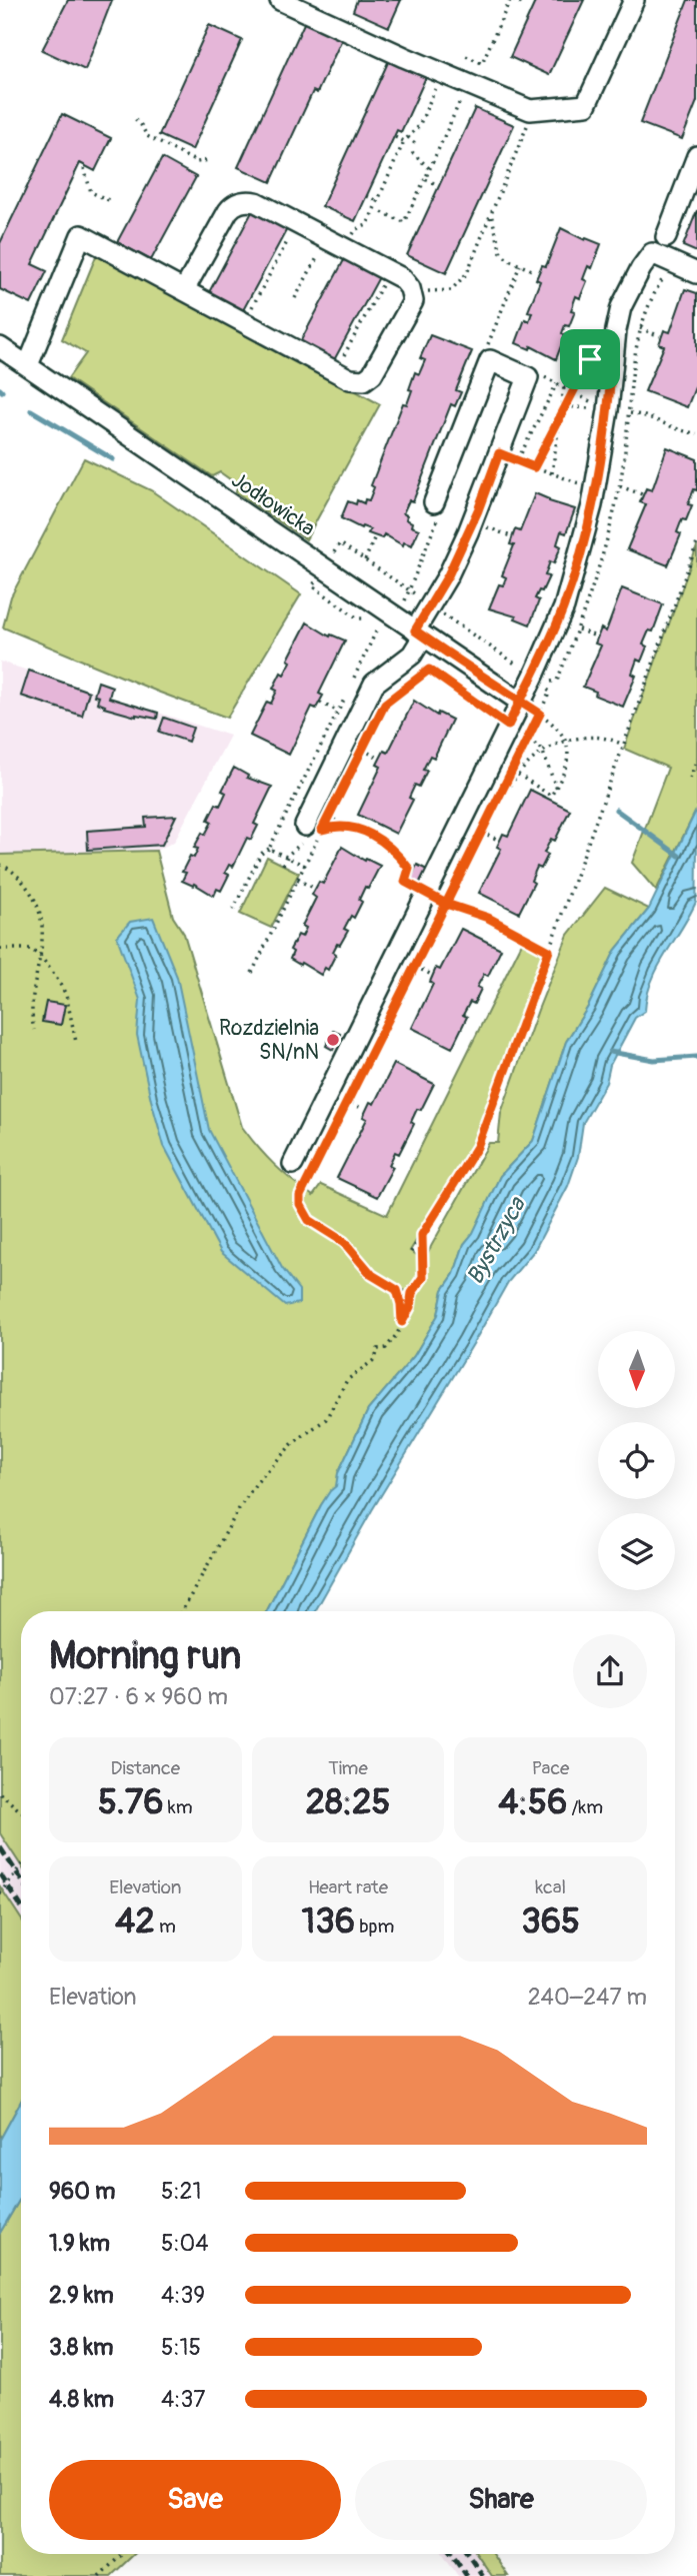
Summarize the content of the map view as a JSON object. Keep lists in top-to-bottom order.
{
  "streets": {
    "street": ["Jodłowicka"]
  },
  "water": ["Bystrzyca"],
  "places": ["Rozdzielnia SN/nN"],
  "north": "bottom",
  "page": {
    "heading": ["Morning run", "07:27 · 6 × 960 m"],
    "stats": [
      ["Distance", "5.76 km"],
      ["Time", "28:25"],
      ["Pace", "4:56 /km"],
      ["Elevation", "42 m"],
      ["Heart rate", "136 bpm"],
      ["kcal", "365"]
    ],
    "chart": ["Elevation", "240–247 m"],
    "list": [
      {
        "name": "960 m",
        "note": "5:21"
      },
      {
        "name": "1.9 km",
        "note": "5:04"
      },
      {
        "name": "2.9 km",
        "note": "4:39"
      },
      {
        "name": "3.8 km",
        "note": "5:15"
      },
      {
        "name": "4.8 km",
        "note": "4:37"
      }
    ],
    "buttons": ["Save", "Share"]
  }
}
